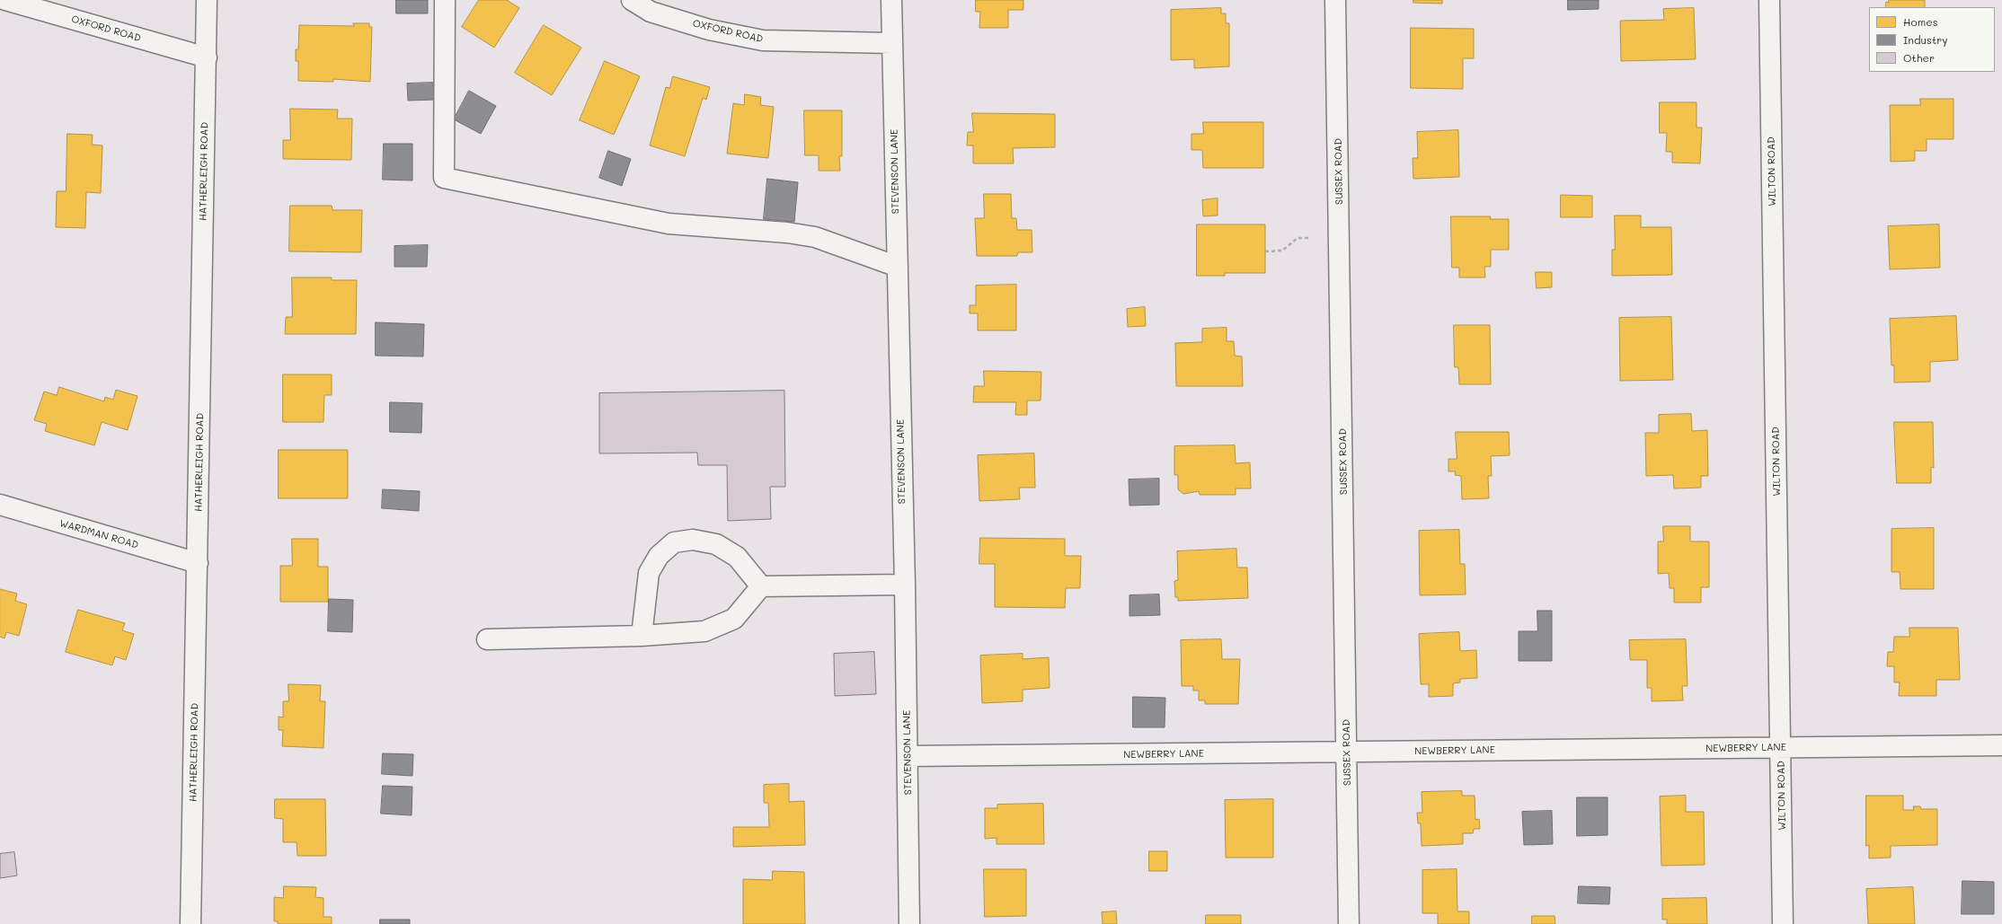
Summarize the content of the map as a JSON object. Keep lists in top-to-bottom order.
{
  "streets": {
    "street": [
      "OXFORD ROAD",
      "HATHERLEIGH ROAD",
      "STEVENSON LANE",
      "SUSSEX ROAD",
      "WILTON ROAD",
      "WARDMAN ROAD",
      "NEWBERRY LANE"
    ]
  },
  "crossings": [
    ["OXFORD ROAD", "HATHERLEIGH ROAD"],
    ["OXFORD ROAD", "STEVENSON LANE"],
    ["HATHERLEIGH ROAD", "WARDMAN ROAD"],
    ["STEVENSON LANE", "NEWBERRY LANE"],
    ["SUSSEX ROAD", "NEWBERRY LANE"],
    ["WILTON ROAD", "NEWBERRY LANE"]
  ],
  "legend": ["Homes", "Industry", "Other"]
}
